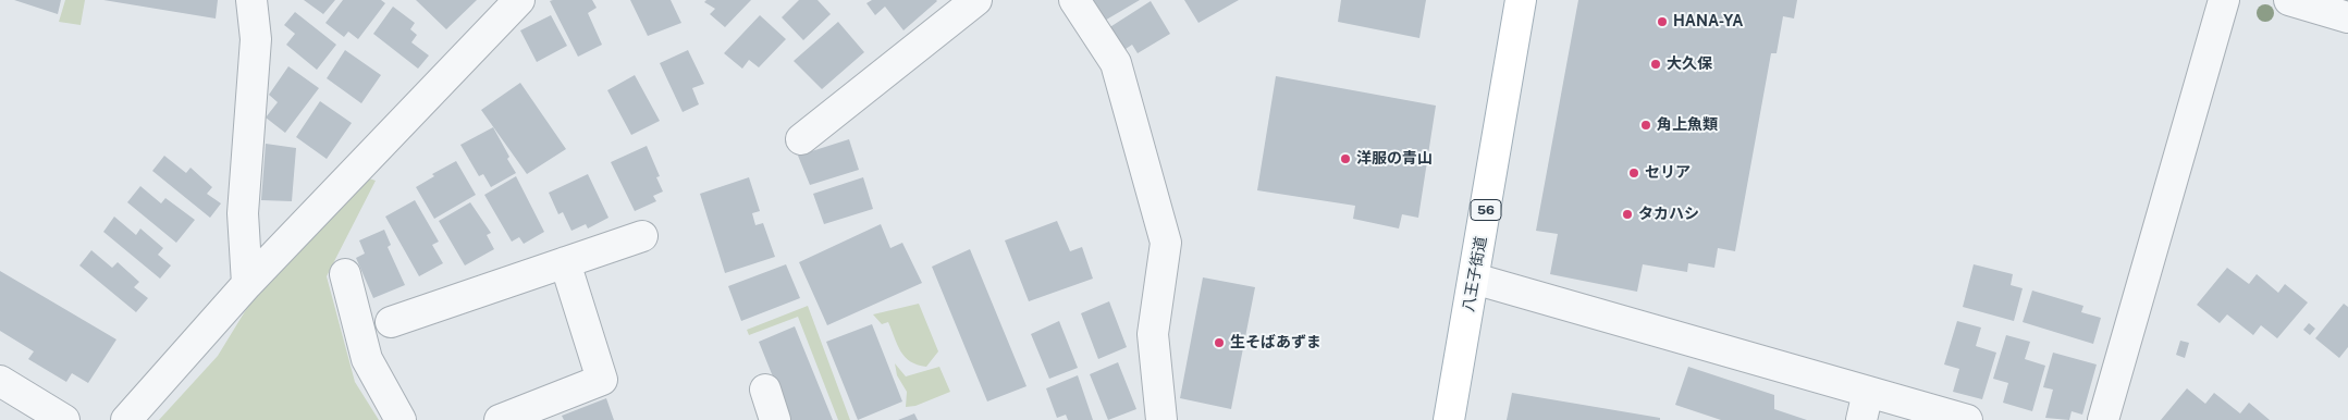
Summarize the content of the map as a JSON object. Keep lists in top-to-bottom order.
{
  "streets": {
    "main road": ["56", "八王子街道"]
  },
  "places": [
    "HANA-YA",
    "大久保",
    "角上魚類",
    "洋服の青山",
    "セリア",
    "タカハシ",
    "生そばあずま"
  ]
}
